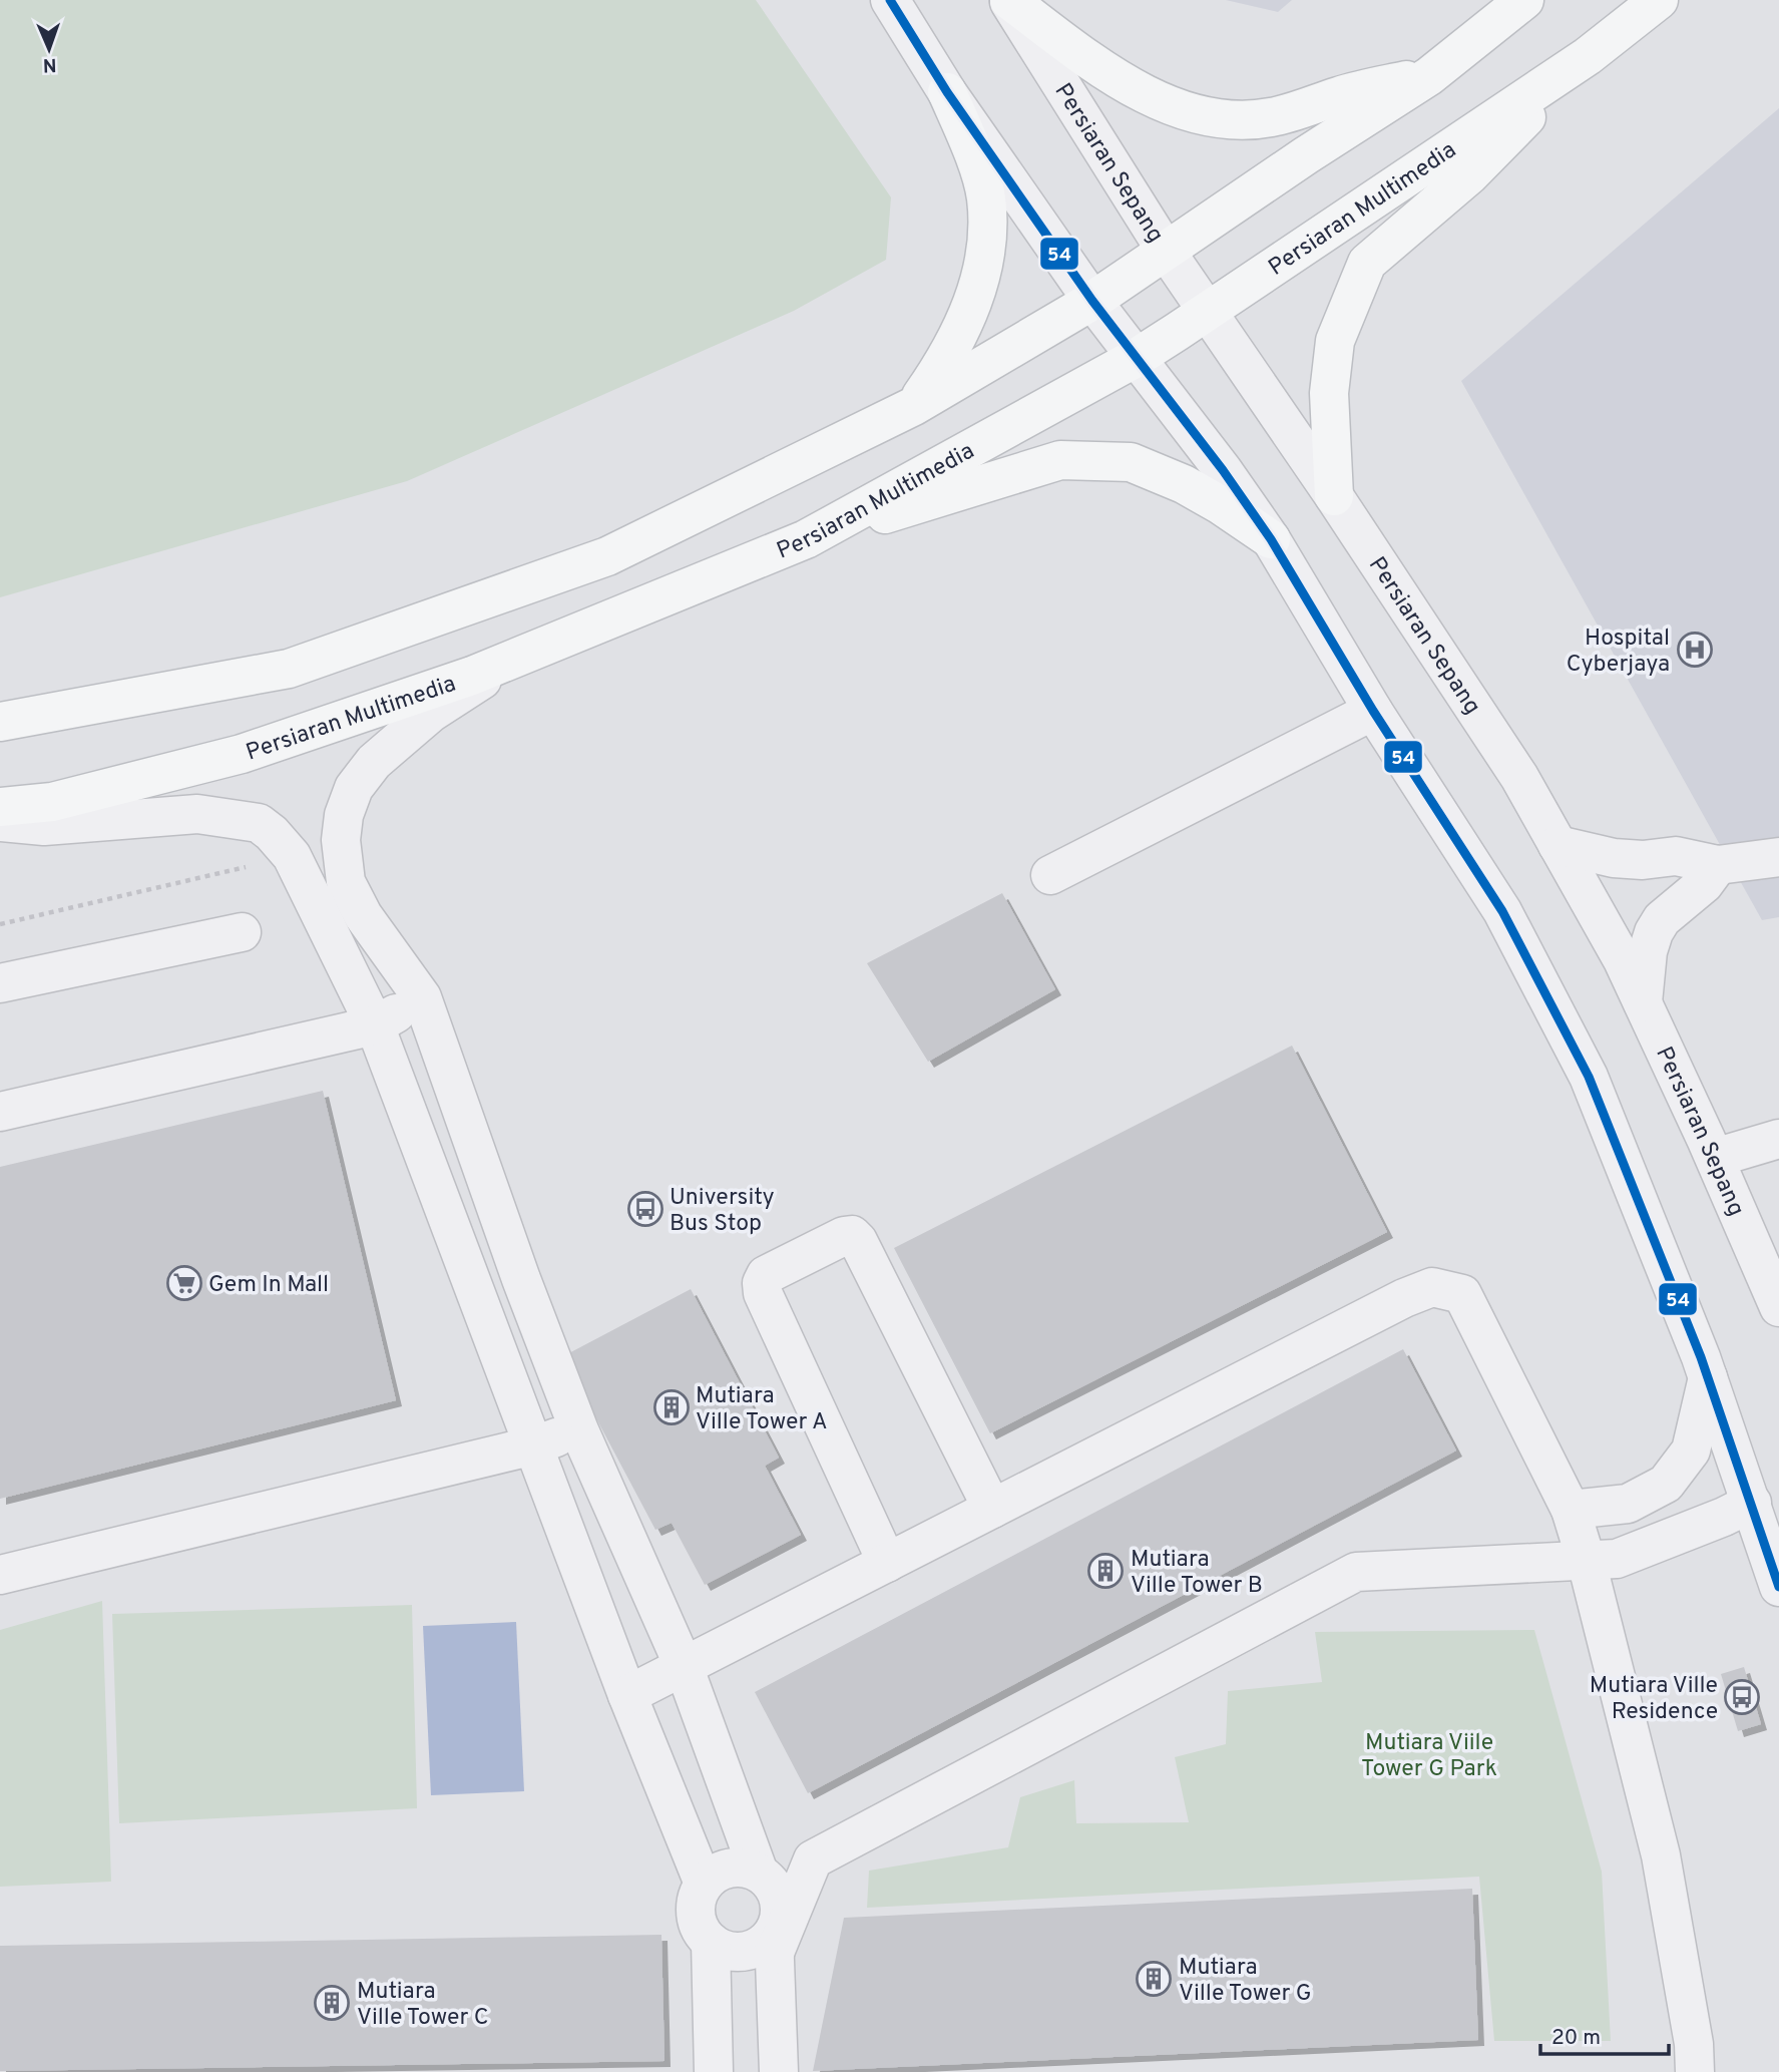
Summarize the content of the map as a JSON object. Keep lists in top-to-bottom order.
{
  "streets": {
    "main road": ["Persiaran Multimedia"],
    "street": ["Persiaran Sepang"]
  },
  "crossings": [
    ["Persiaran Sepang", "Persiaran Multimedia"]
  ],
  "parks": ["Mutiara Viile Tower G Park"],
  "places": {
    "hospital": ["Hospital Cyberjaya"],
    "bus stop": ["University Bus Stop", "Mutiara Ville Residence"],
    "supermarket": ["Gem In Mall"],
    "building": [
      "Mutiara Ville Tower A",
      "Mutiara Ville Tower B",
      "Mutiara Ville Tower G",
      "Mutiara Ville Tower C"
    ]
  },
  "lines": ["transit line 54"],
  "scale_bar": "20 m",
  "north": "bottom"
}
